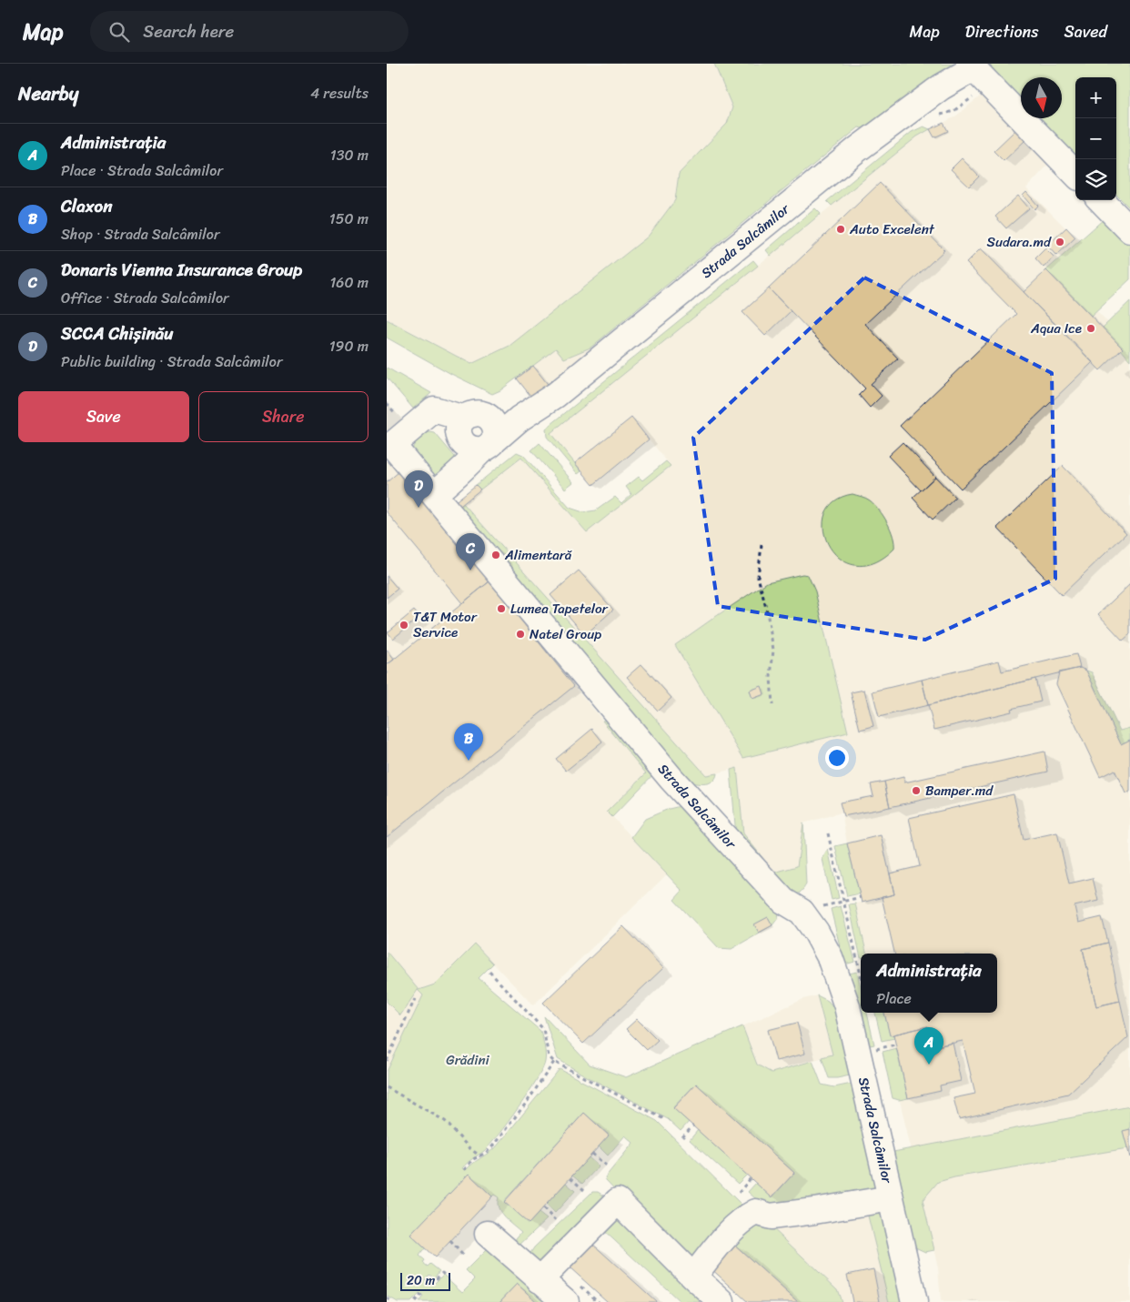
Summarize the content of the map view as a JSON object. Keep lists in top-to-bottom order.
{
  "streets": {
    "street": ["Strada Salcâmilor"]
  },
  "parks": ["Grădini"],
  "places": [
    "Auto Excelent",
    "Sudara.md",
    "Aqua Ice",
    "Alimentară",
    "Lumea Tapetelor",
    "T&T Motor Service",
    "Natel Group",
    "Bamper.md"
  ],
  "scale_bar": "20 m",
  "north": "bottom",
  "page": {
    "header": "Map",
    "search": "Search here",
    "nav": ["Map", "Directions", "Saved"],
    "heading": ["Nearby", "4 results"],
    "map_buttons": ["+", "−"],
    "list": [
      {
        "mark": "A",
        "name": "Administrația",
        "note": "Place · Strada Salcâmilor",
        "value": "130 m"
      },
      {
        "mark": "B",
        "name": "Claxon",
        "note": "Shop · Strada Salcâmilor",
        "value": "150 m"
      },
      {
        "mark": "C",
        "name": "Donaris Vienna Insurance Group",
        "note": "Office · Strada Salcâmilor",
        "value": "160 m"
      },
      {
        "mark": "D",
        "name": "SCCA Chișinău",
        "note": "Public building · Strada Salcâmilor",
        "value": "190 m"
      }
    ],
    "buttons": ["Save", "Share"],
    "pins": [
      "D",
      "C",
      "B",
      "A"
    ],
    "popup": ["Administrația", "Place"],
    "scale": "20 m"
  }
}
